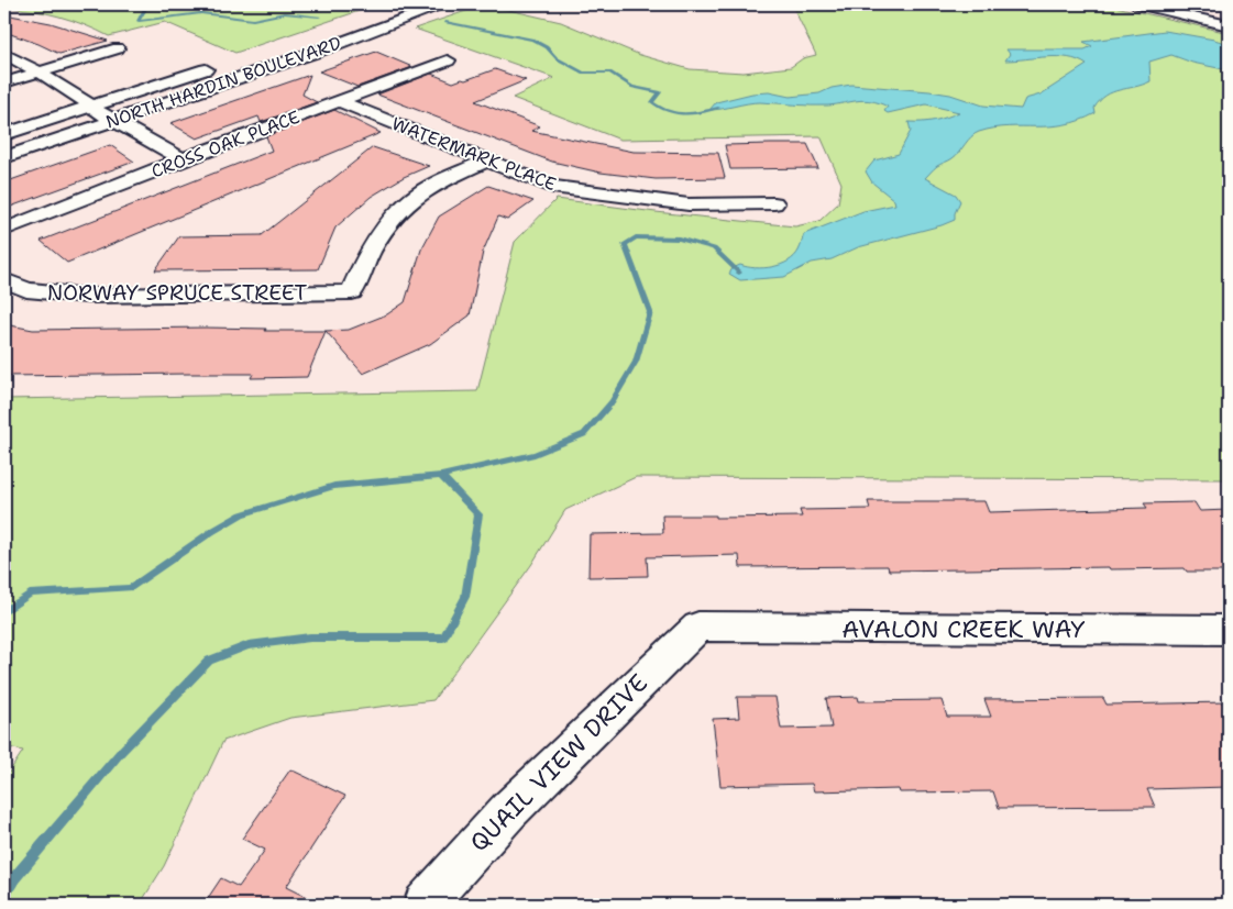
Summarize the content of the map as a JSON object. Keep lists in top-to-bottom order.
{
  "streets": {
    "street": [
      "NORTH HARDIN BOULEVARD",
      "CROSS OAK PLACE",
      "WATERMARK PLACE",
      "NORWAY SPRUCE STREET",
      "AVALON CREEK WAY",
      "QUAIL VIEW DRIVE"
    ]
  },
  "crossings": [
    ["CROSS OAK PLACE", "WATERMARK PLACE"],
    ["WATERMARK PLACE", "NORWAY SPRUCE STREET"],
    ["AVALON CREEK WAY", "QUAIL VIEW DRIVE"]
  ]
}
